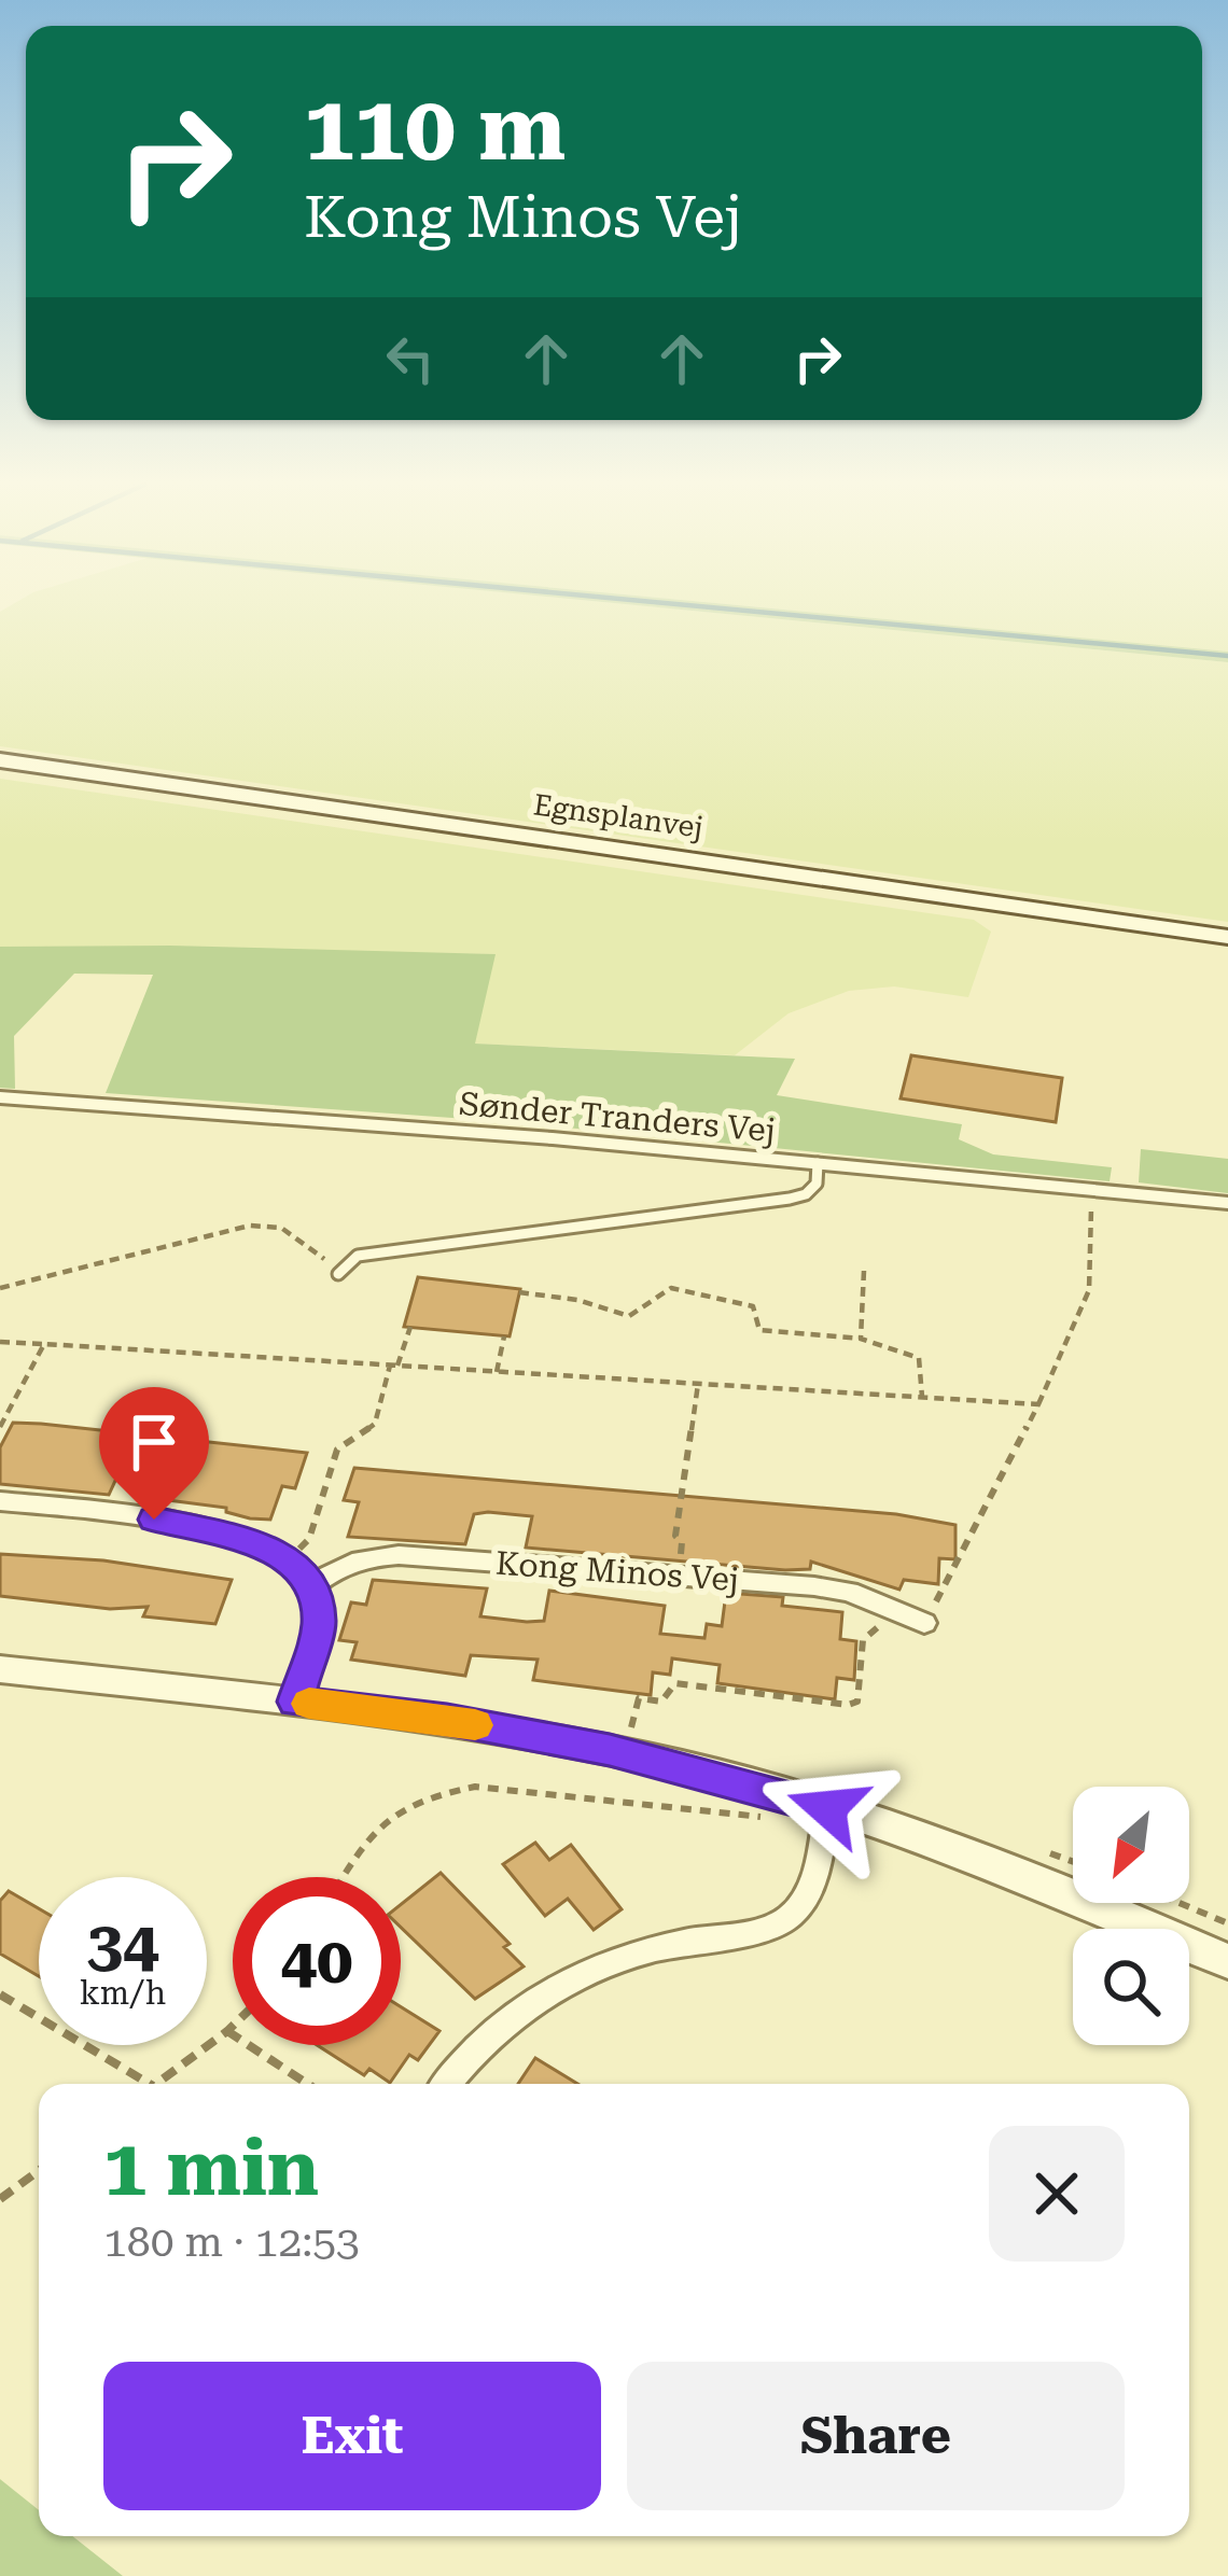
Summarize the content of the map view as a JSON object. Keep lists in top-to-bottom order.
{
  "streets": {
    "main road": ["Egnsplanvej"],
    "street": ["Sønder Tranders Vej", "Kong Minos Vej"]
  },
  "north": "bottom left",
  "page": {
    "turn": ["110 m", "Kong Minos Vej"],
    "speed": "34 km/h",
    "limit": "40",
    "heading": ["1 min", "180 m · 12:53"],
    "buttons": ["Exit", "Share"]
  }
}
